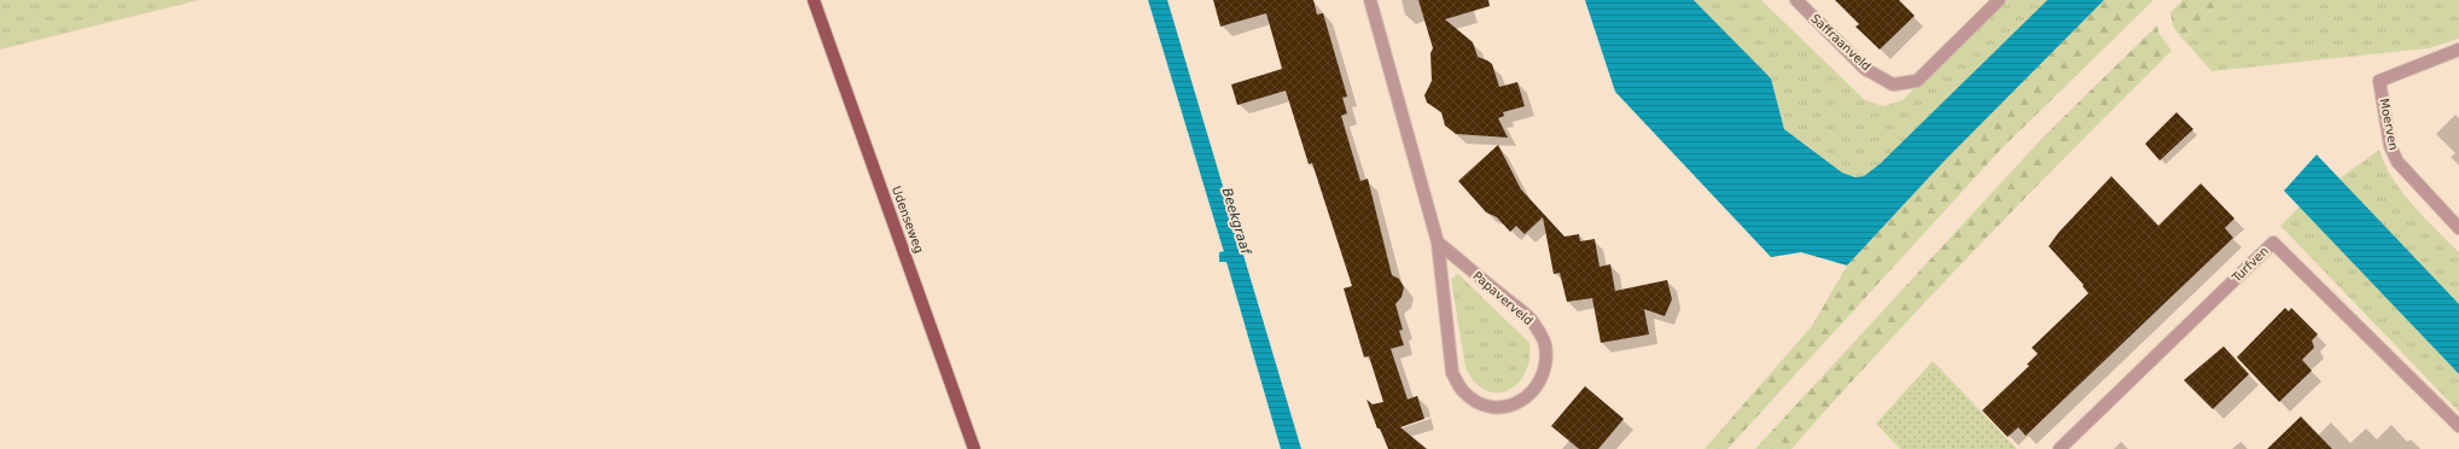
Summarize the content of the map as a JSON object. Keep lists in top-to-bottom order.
{
  "streets": {
    "main road": ["Udenseweg"],
    "street": [
      "Saffraanveld",
      "Moerven",
      "Turfven",
      "Papaverveld"
    ]
  },
  "water": ["Beekgraaf"]
}
